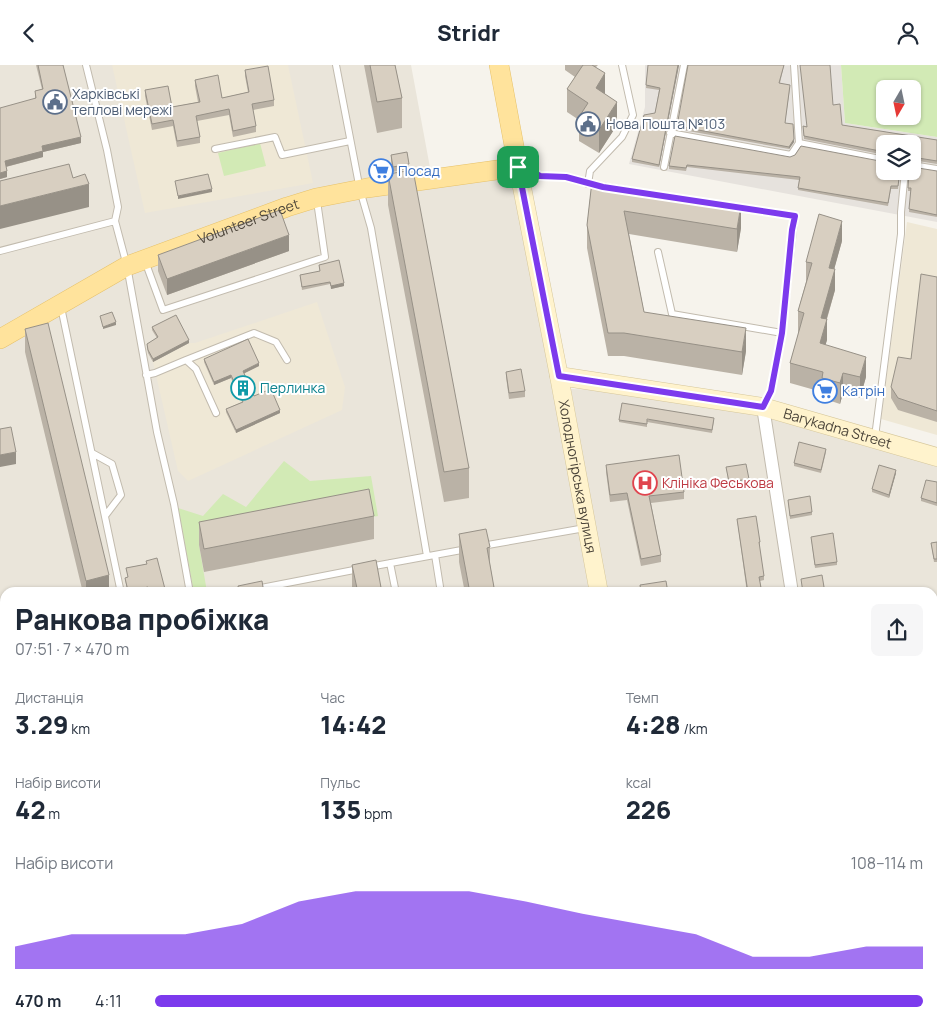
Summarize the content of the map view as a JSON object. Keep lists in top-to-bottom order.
{
  "streets": {
    "main road": ["Volunteer Street", "Barykadna Street", "Холодногірська вулиця"]
  },
  "crossings": [
    ["Volunteer Street", "Холодногірська вулиця"],
    ["Barykadna Street", "Холодногірська вулиця"]
  ],
  "places": {
    "public building": ["Харківські теплові мережі", "Нова Пошта №103"],
    "supermarket": ["Посад", "Катрін"],
    "building": ["Перлинка"],
    "hospital": ["Клініка Феськова"]
  },
  "north": "bottom",
  "page": {
    "header": "Stridr",
    "heading": ["Ранкова пробіжка", "07:51 · 7 × 470 m"],
    "stats": [
      ["Дистанція", "3.29 km"],
      ["Час", "14:42"],
      ["Темп", "4:28 /km"],
      ["Набір висоти", "42 m"],
      ["Пульс", "135 bpm"],
      ["kcal", "226"]
    ],
    "chart": ["Набір висоти", "108–114 m"],
    "list": [
      {
        "name": "470 m",
        "note": "4:11"
      }
    ]
  }
}
